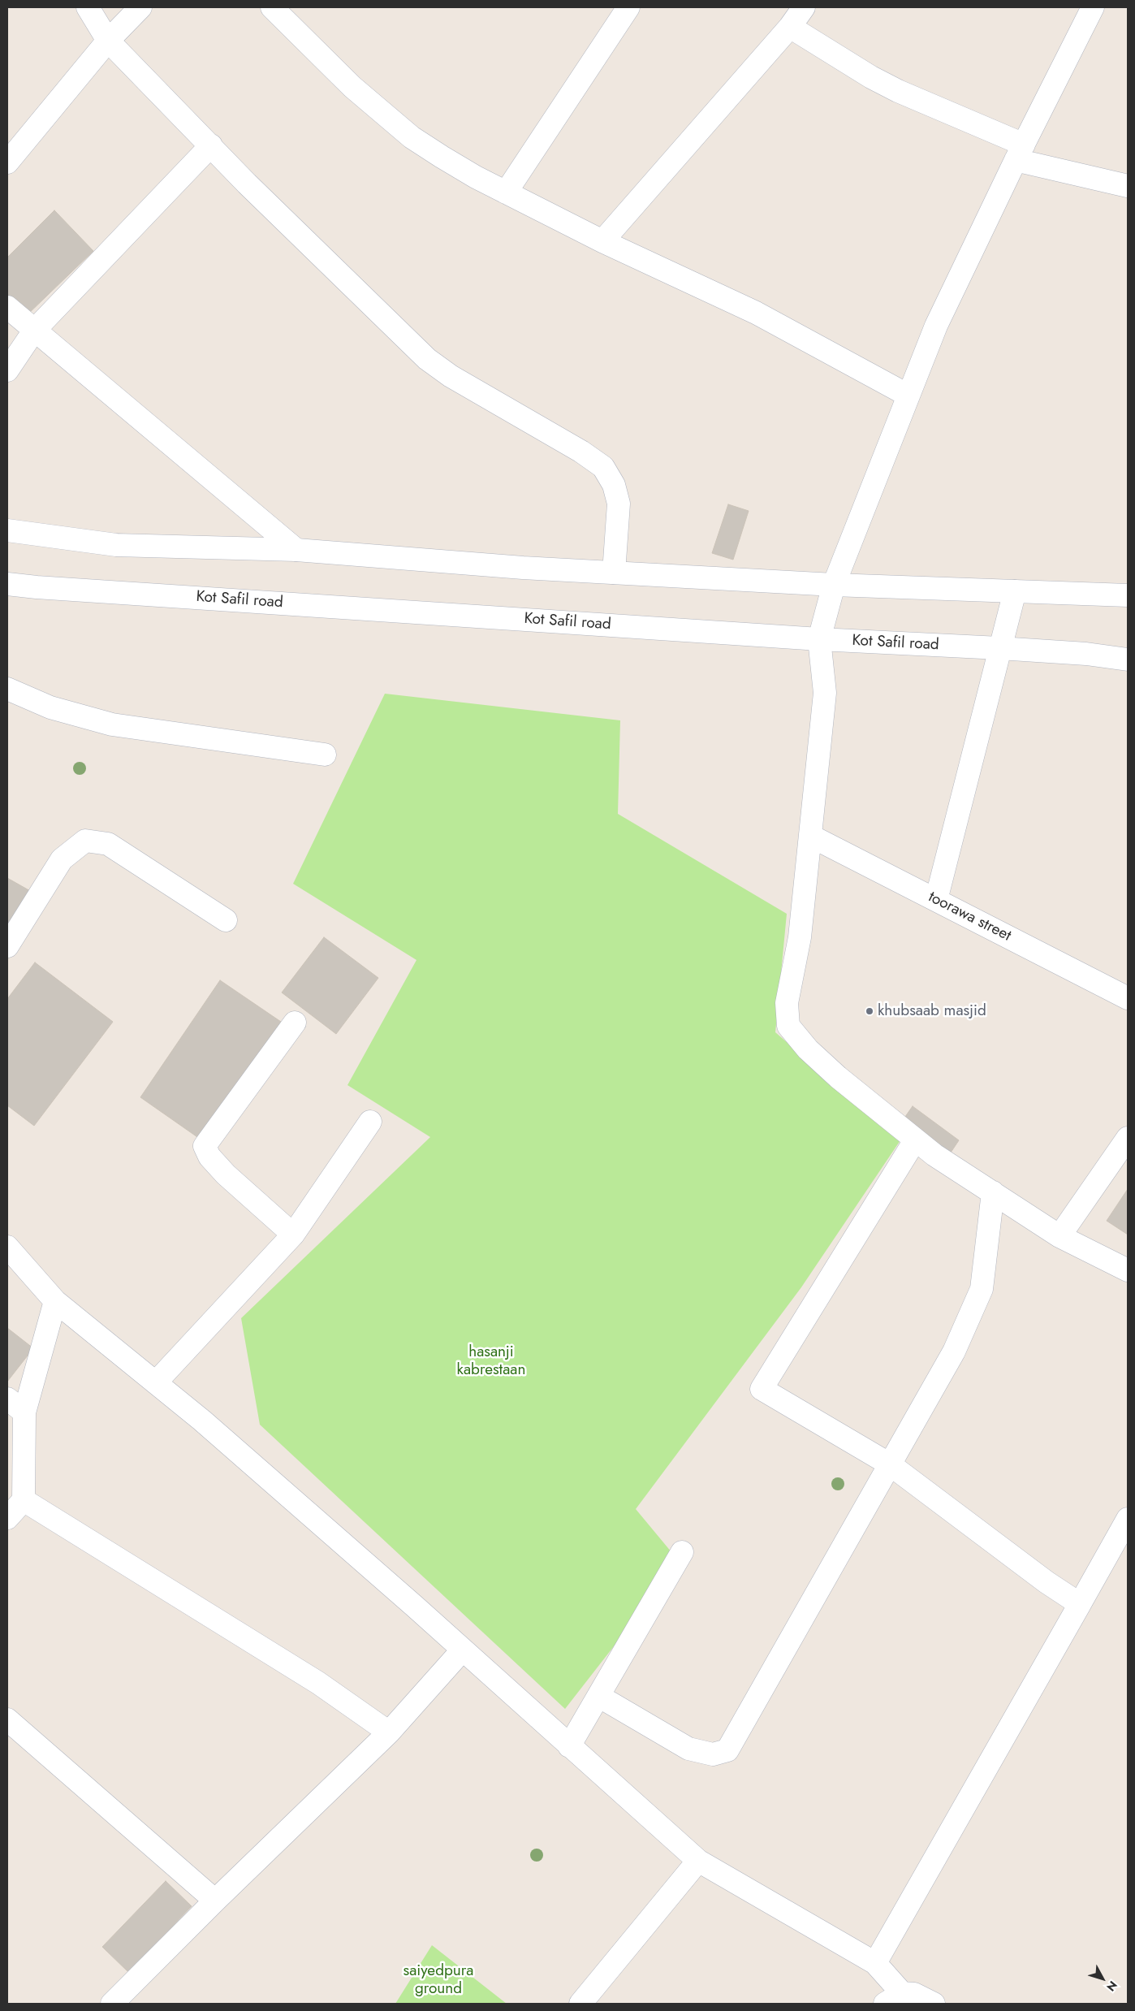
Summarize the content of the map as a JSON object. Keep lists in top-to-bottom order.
{
  "streets": {
    "street": ["Kot Safil road", "toorawa street"]
  },
  "parks": ["hasanji kabrestaan", "saiyedpura ground"],
  "places": ["khubsaab masjid"],
  "north": "bottom right"
}
